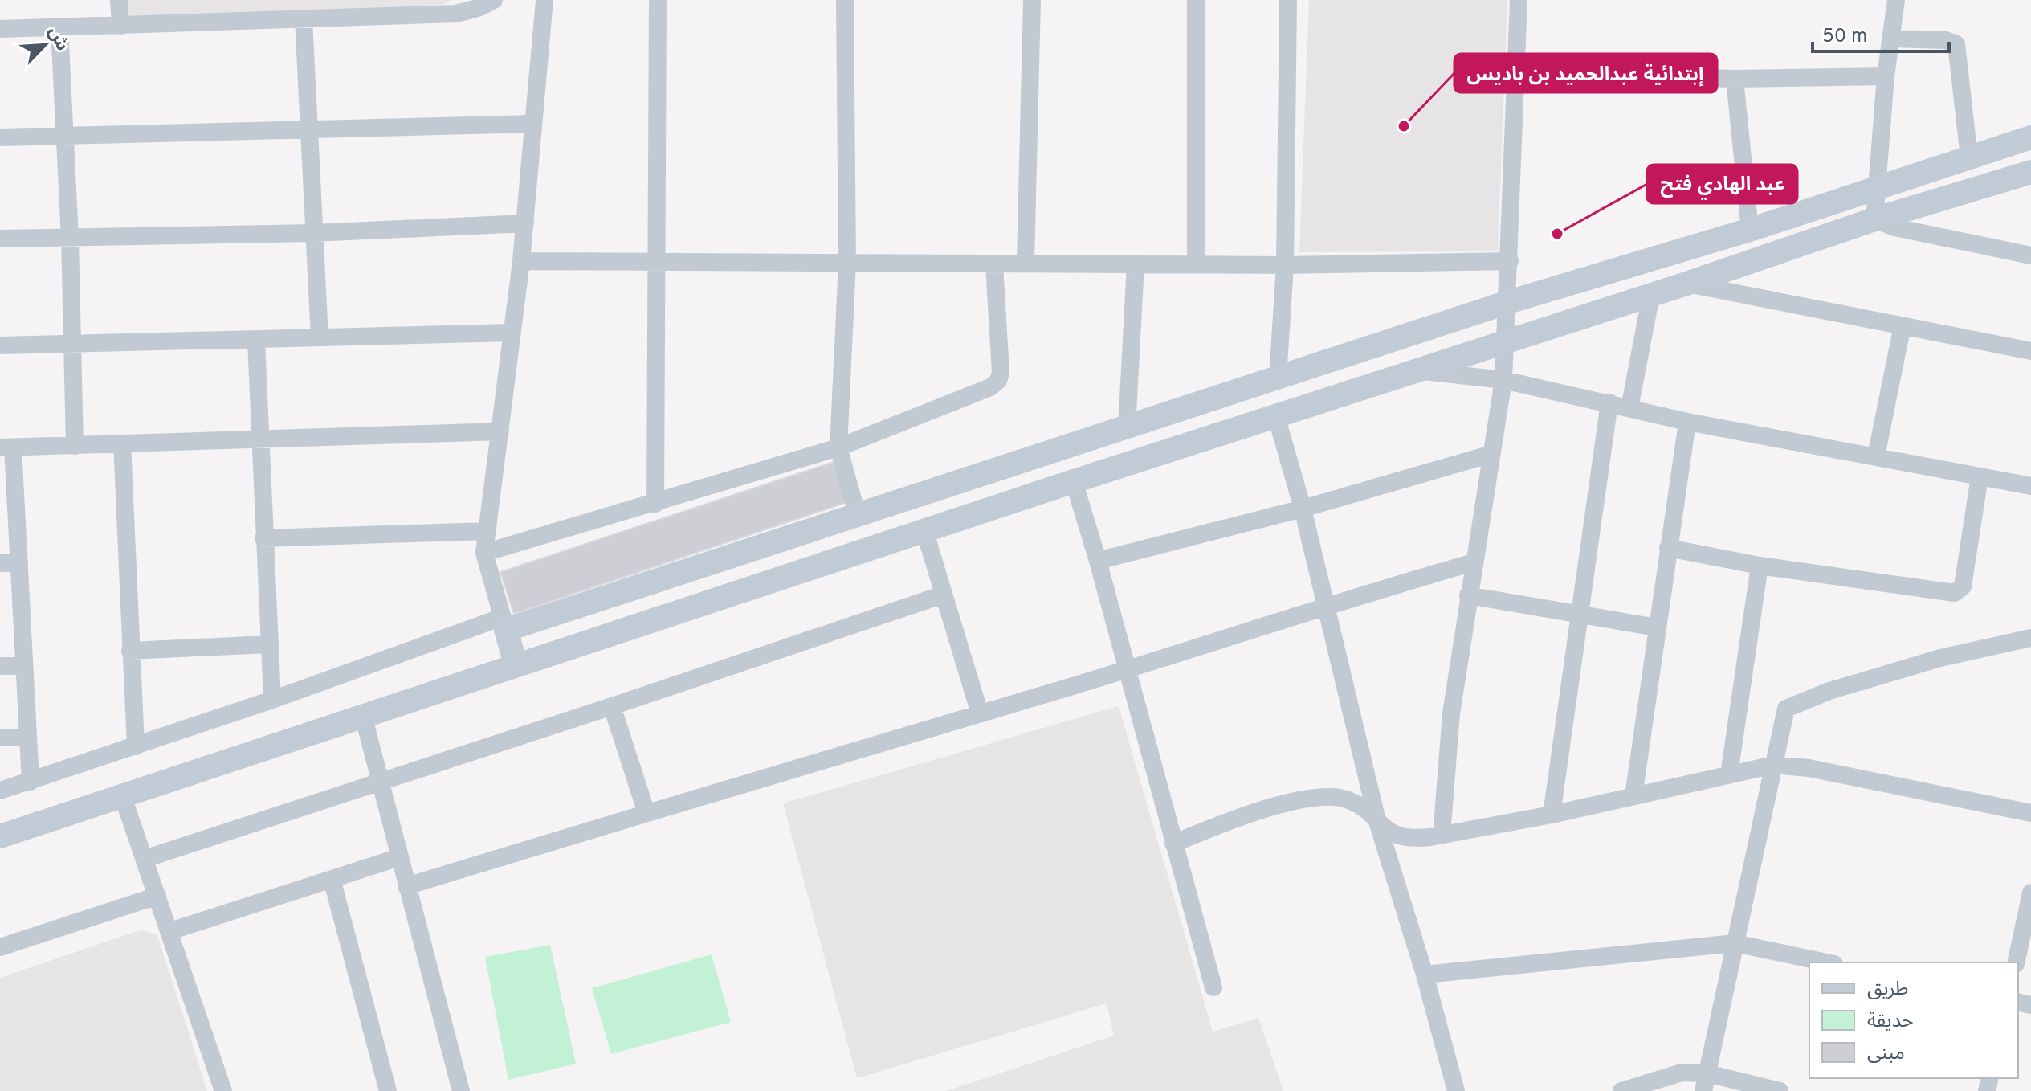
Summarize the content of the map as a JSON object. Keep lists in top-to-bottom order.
{
  "places": ["إبتدائية عبدالحميد بن باديس", "عبد الهادي فتح"],
  "legend": ["طريق", "حديقة", "مبنى"],
  "scale_bar": "50 m",
  "north": "top right"
}
